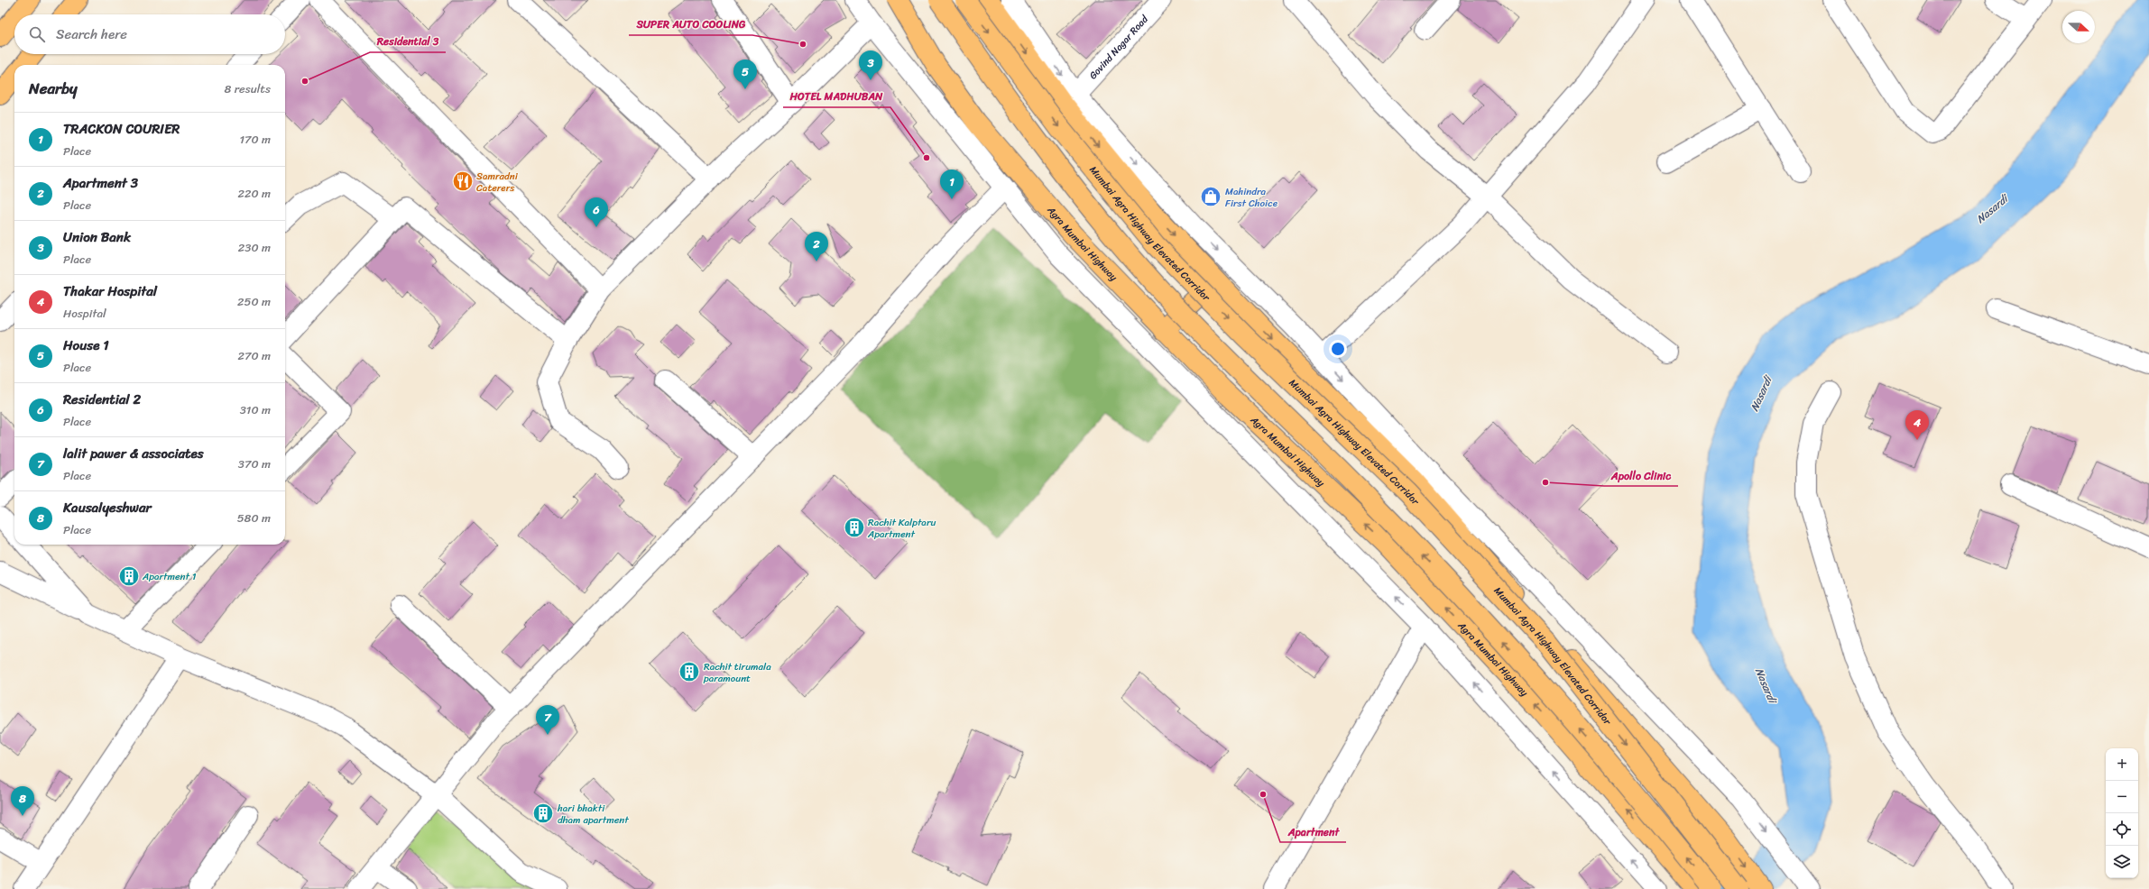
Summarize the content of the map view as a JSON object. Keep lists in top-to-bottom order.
{
  "streets": {
    "main road": ["Mumbai Agra Highway Elevated Corridor", "Agra Mumbai Highway"],
    "street": ["Govind Nagar Road"]
  },
  "water": ["Nasardi"],
  "places": {
    "other": [
      "SUPER AUTO COOLING",
      "Residential 3",
      "HOTEL MADHUBAN",
      "Apollo Clinic",
      "Apartment"
    ],
    "restaurant": ["Samradni Caterers"],
    "shop": ["Mahindra First Choice"],
    "building": [
      "Rachit Kalptaru Apartment",
      "Apartment 1",
      "Rachit tirumala paramount",
      "hari bhakti dham apartment"
    ]
  },
  "north": "right",
  "page": {
    "search": "Search here",
    "pins": [
      "3",
      "5",
      "1",
      "6",
      "2",
      "4",
      "7",
      "8"
    ],
    "heading": ["Nearby", "8 results"],
    "list": [
      {
        "mark": "1",
        "name": "TRACKON COURIER",
        "note": "Place",
        "value": "170 m"
      },
      {
        "mark": "2",
        "name": "Apartment 3",
        "note": "Place",
        "value": "220 m"
      },
      {
        "mark": "3",
        "name": "Union Bank",
        "note": "Place",
        "value": "230 m"
      },
      {
        "mark": "4",
        "name": "Thakar Hospital",
        "note": "Hospital",
        "value": "250 m"
      },
      {
        "mark": "5",
        "name": "House 1",
        "note": "Place",
        "value": "270 m"
      },
      {
        "mark": "6",
        "name": "Residential 2",
        "note": "Place",
        "value": "310 m"
      },
      {
        "mark": "7",
        "name": "lalit pawer & associates",
        "note": "Place",
        "value": "370 m"
      },
      {
        "mark": "8",
        "name": "Kausalyeshwar",
        "note": "Place",
        "value": "580 m"
      }
    ],
    "map_buttons": ["+", "−"]
  }
}
